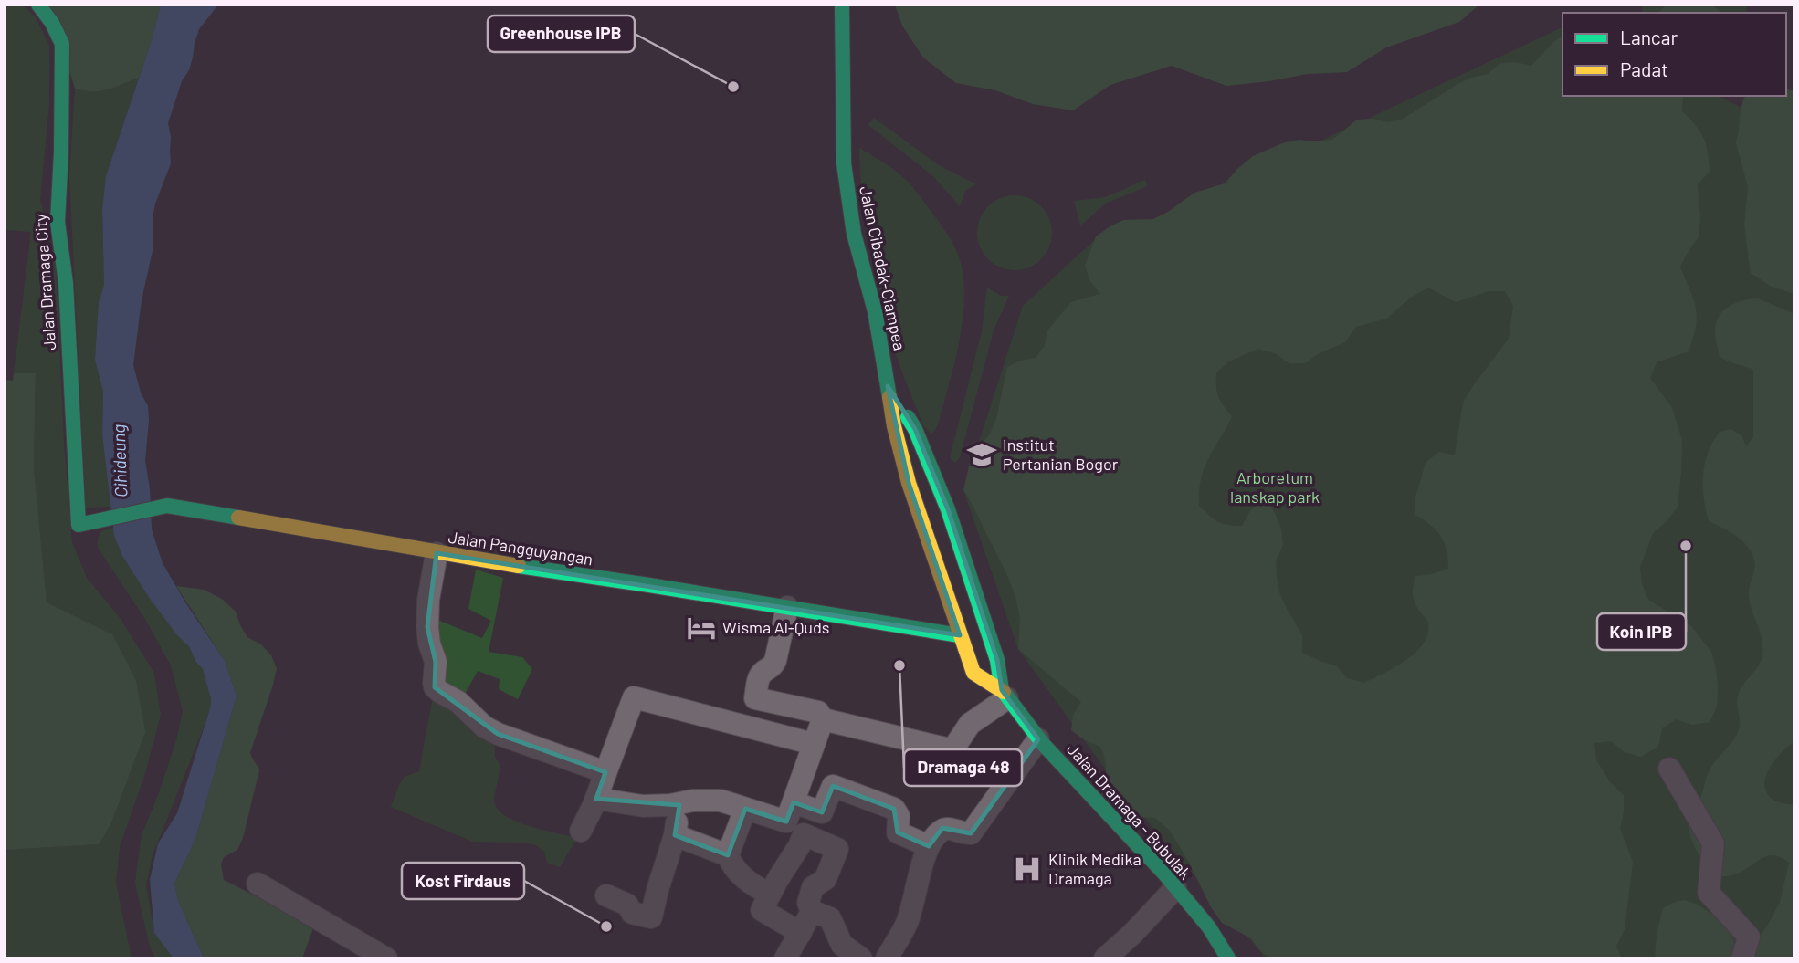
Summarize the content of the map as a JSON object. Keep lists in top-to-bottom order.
{
  "streets": {
    "main road": [
      "Jalan Cibadak-Ciampea",
      "Jalan Dramaga City",
      "Jalan Pangguyangan",
      "Jalan Dramaga - Bubulak"
    ]
  },
  "crossings": [
    ["Jalan Cibadak-Ciampea", "Jalan Pangguyangan"],
    ["Jalan Cibadak-Ciampea", "Jalan Dramaga - Bubulak"],
    ["Jalan Dramaga City", "Jalan Pangguyangan"]
  ],
  "water": ["Cihideung"],
  "parks": ["Arboretum lanskap park"],
  "places": {
    "other": [
      "Greenhouse IPB",
      "Koin IPB",
      "Dramaga 48",
      "Kost Firdaus"
    ],
    "school or university": ["Institut Pertanian Bogor"],
    "hotel": ["Wisma Al-Quds"],
    "hospital": ["Klinik Medika Dramaga"]
  },
  "legend": ["Lancar", "Padat"]
}
